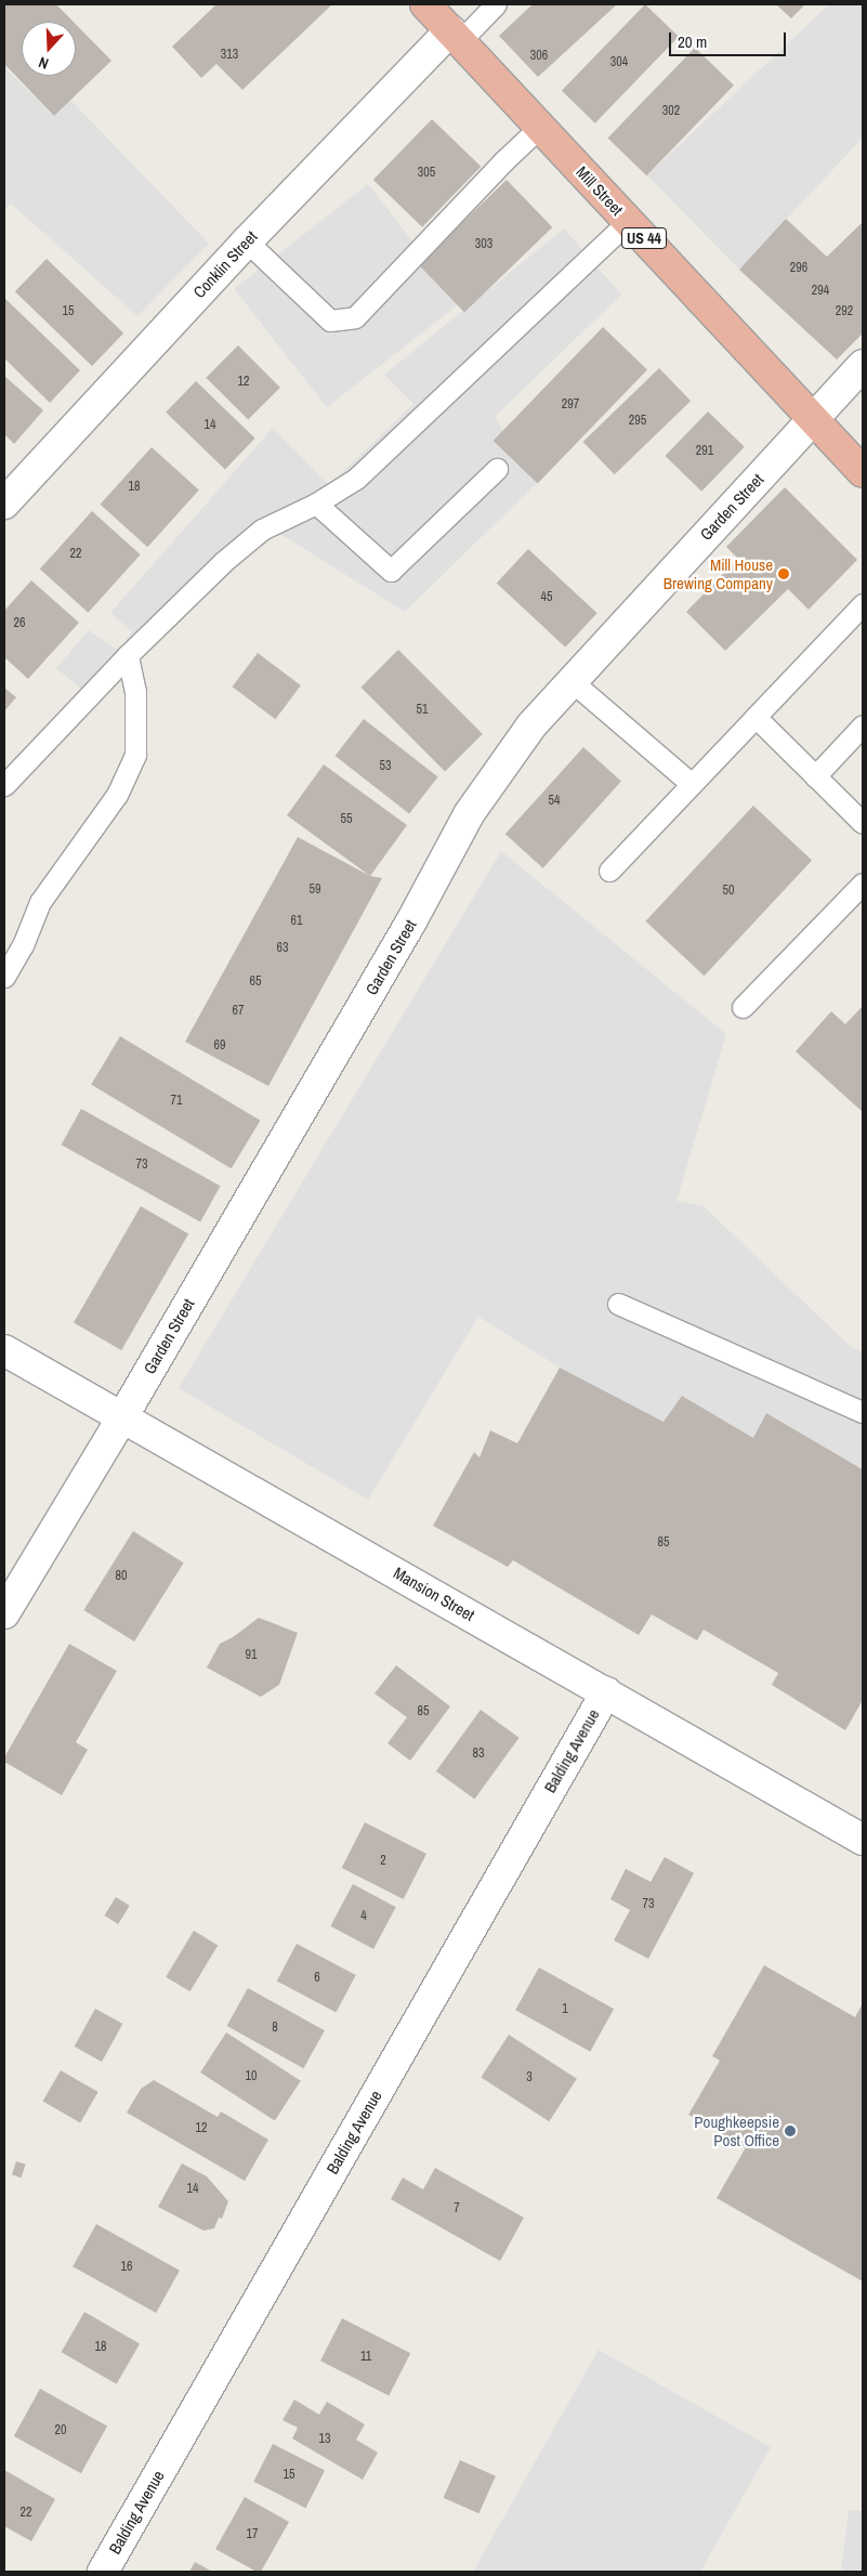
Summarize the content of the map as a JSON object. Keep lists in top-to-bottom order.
{
  "streets": {
    "highway": ["Mill Street", "US 44"],
    "street": [
      "Conklin Street",
      "Garden Street",
      "Mansion Street",
      "Balding Avenue"
    ]
  },
  "crossings": [
    ["Mill Street", "Conklin Street"],
    ["Mill Street", "Garden Street"],
    ["Garden Street", "Mansion Street"],
    ["Mansion Street", "Balding Avenue"]
  ],
  "places": ["Mill House Brewing Company", "Poughkeepsie Post Office"],
  "house_numbers": [
    "313",
    "306",
    "304",
    "302",
    "305",
    "303",
    "296",
    "294",
    "15",
    "292",
    "12",
    "297",
    "295",
    "14",
    "291",
    "18",
    "22",
    "45",
    "26",
    "51",
    "53",
    "54",
    "55",
    "59",
    "50",
    "61",
    "63",
    "65",
    "67",
    "69",
    "71",
    "73",
    "85",
    "80",
    "91",
    "85",
    "83",
    "2",
    "73",
    "4",
    "6",
    "1",
    "8",
    "10",
    "3",
    "12",
    "14",
    "7",
    "16",
    "18",
    "11",
    "20",
    "13",
    "15",
    "22",
    "17"
  ],
  "scale_bar": "20 m",
  "north": "bottom"
}
